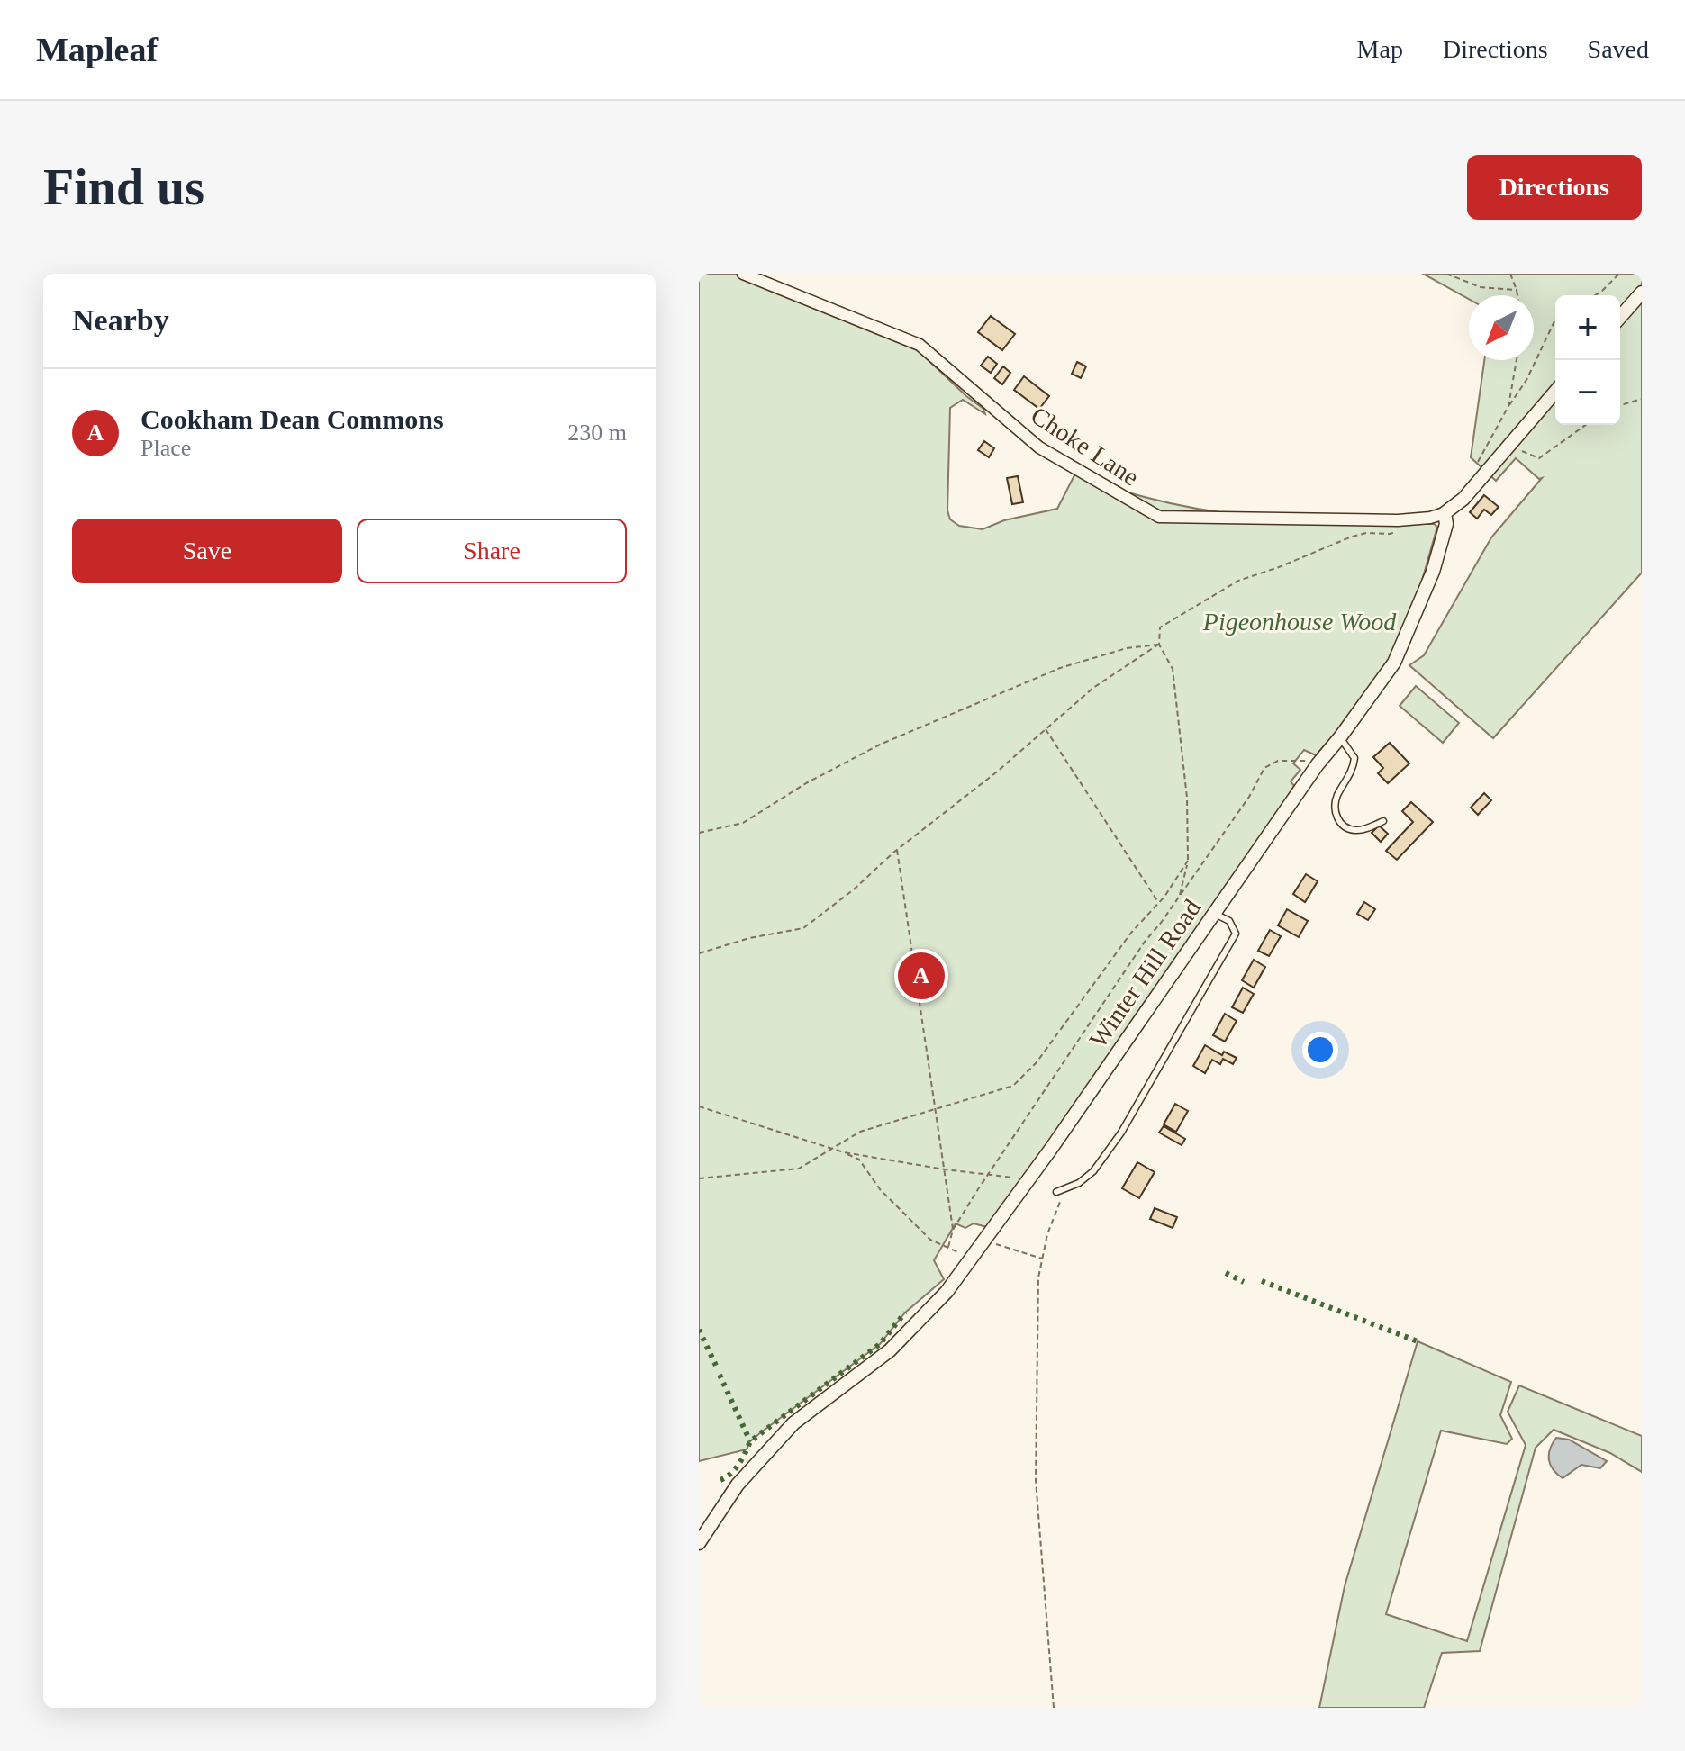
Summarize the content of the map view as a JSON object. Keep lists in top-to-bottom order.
{
  "streets": {
    "street": ["Choke Lane", "Winter Hill Road"]
  },
  "crossings": [
    ["Choke Lane", "Winter Hill Road"]
  ],
  "parks": ["Pigeonhouse Wood"],
  "north": "bottom left",
  "page": {
    "header": "Mapleaf",
    "nav": ["Map", "Directions", "Saved"],
    "buttons": [
      "Directions",
      ["Save", "Share"]
    ],
    "title": "Find us",
    "heading": "Nearby",
    "map_buttons": ["+", "−"],
    "list": [
      {
        "mark": "A",
        "name": "Cookham Dean Commons",
        "note": "Place",
        "value": "230 m"
      }
    ],
    "pins": "A"
  }
}
